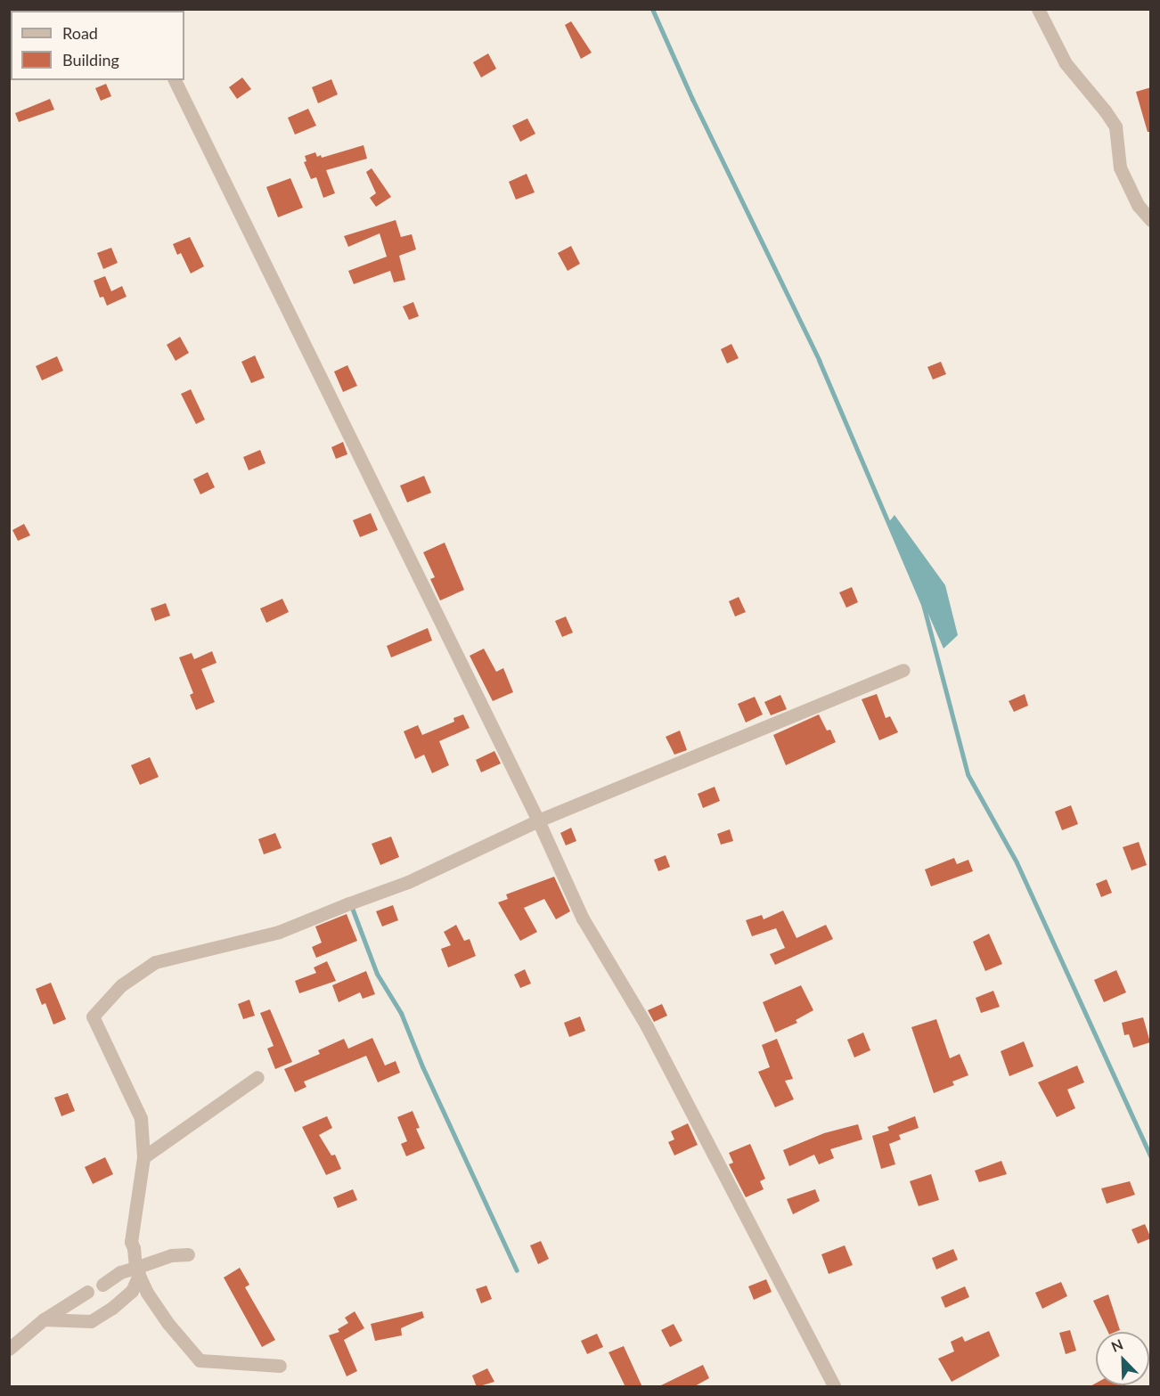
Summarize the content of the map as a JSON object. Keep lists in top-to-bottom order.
{
  "legend": ["Road", "Building"],
  "north": "top left"
}
